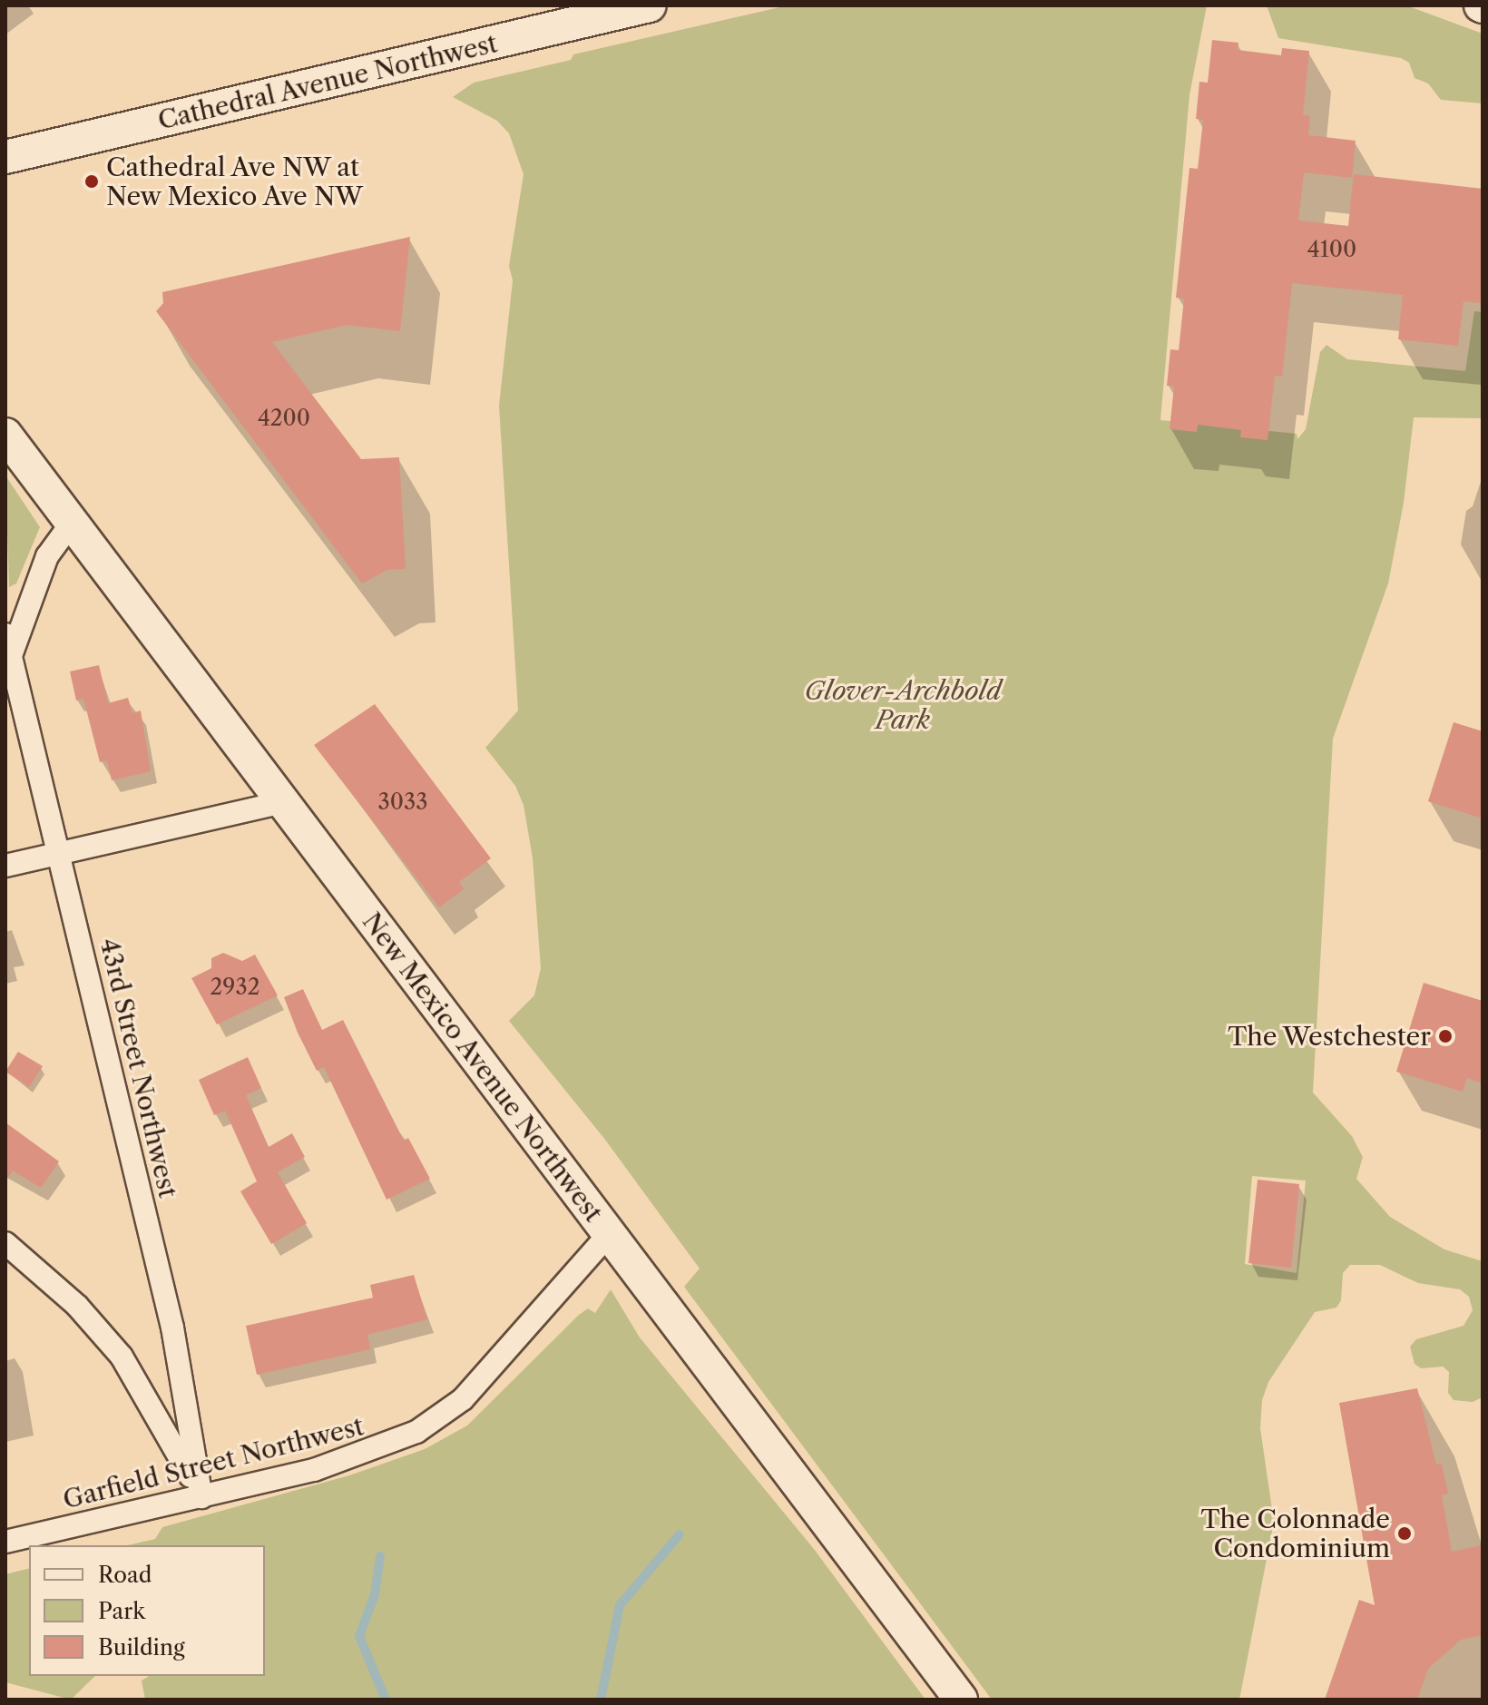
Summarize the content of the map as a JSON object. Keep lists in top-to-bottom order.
{
  "streets": {
    "street": [
      "Cathedral Avenue Northwest",
      "New Mexico Avenue Northwest",
      "43rd Street Northwest",
      "Garfield Street Northwest"
    ]
  },
  "crossings": [
    ["New Mexico Avenue Northwest", "43rd Street Northwest"],
    ["New Mexico Avenue Northwest", "Garfield Street Northwest"],
    ["43rd Street Northwest", "Garfield Street Northwest"]
  ],
  "parks": ["Glover-Archbold Park"],
  "places": ["Cathedral Ave NW at New Mexico Ave NW", "The Westchester", "The Colonnade Condominium"],
  "house_numbers": [
    "4100",
    "4200",
    "3033",
    "2932"
  ],
  "legend": ["Road", "Park", "Building"]
}
